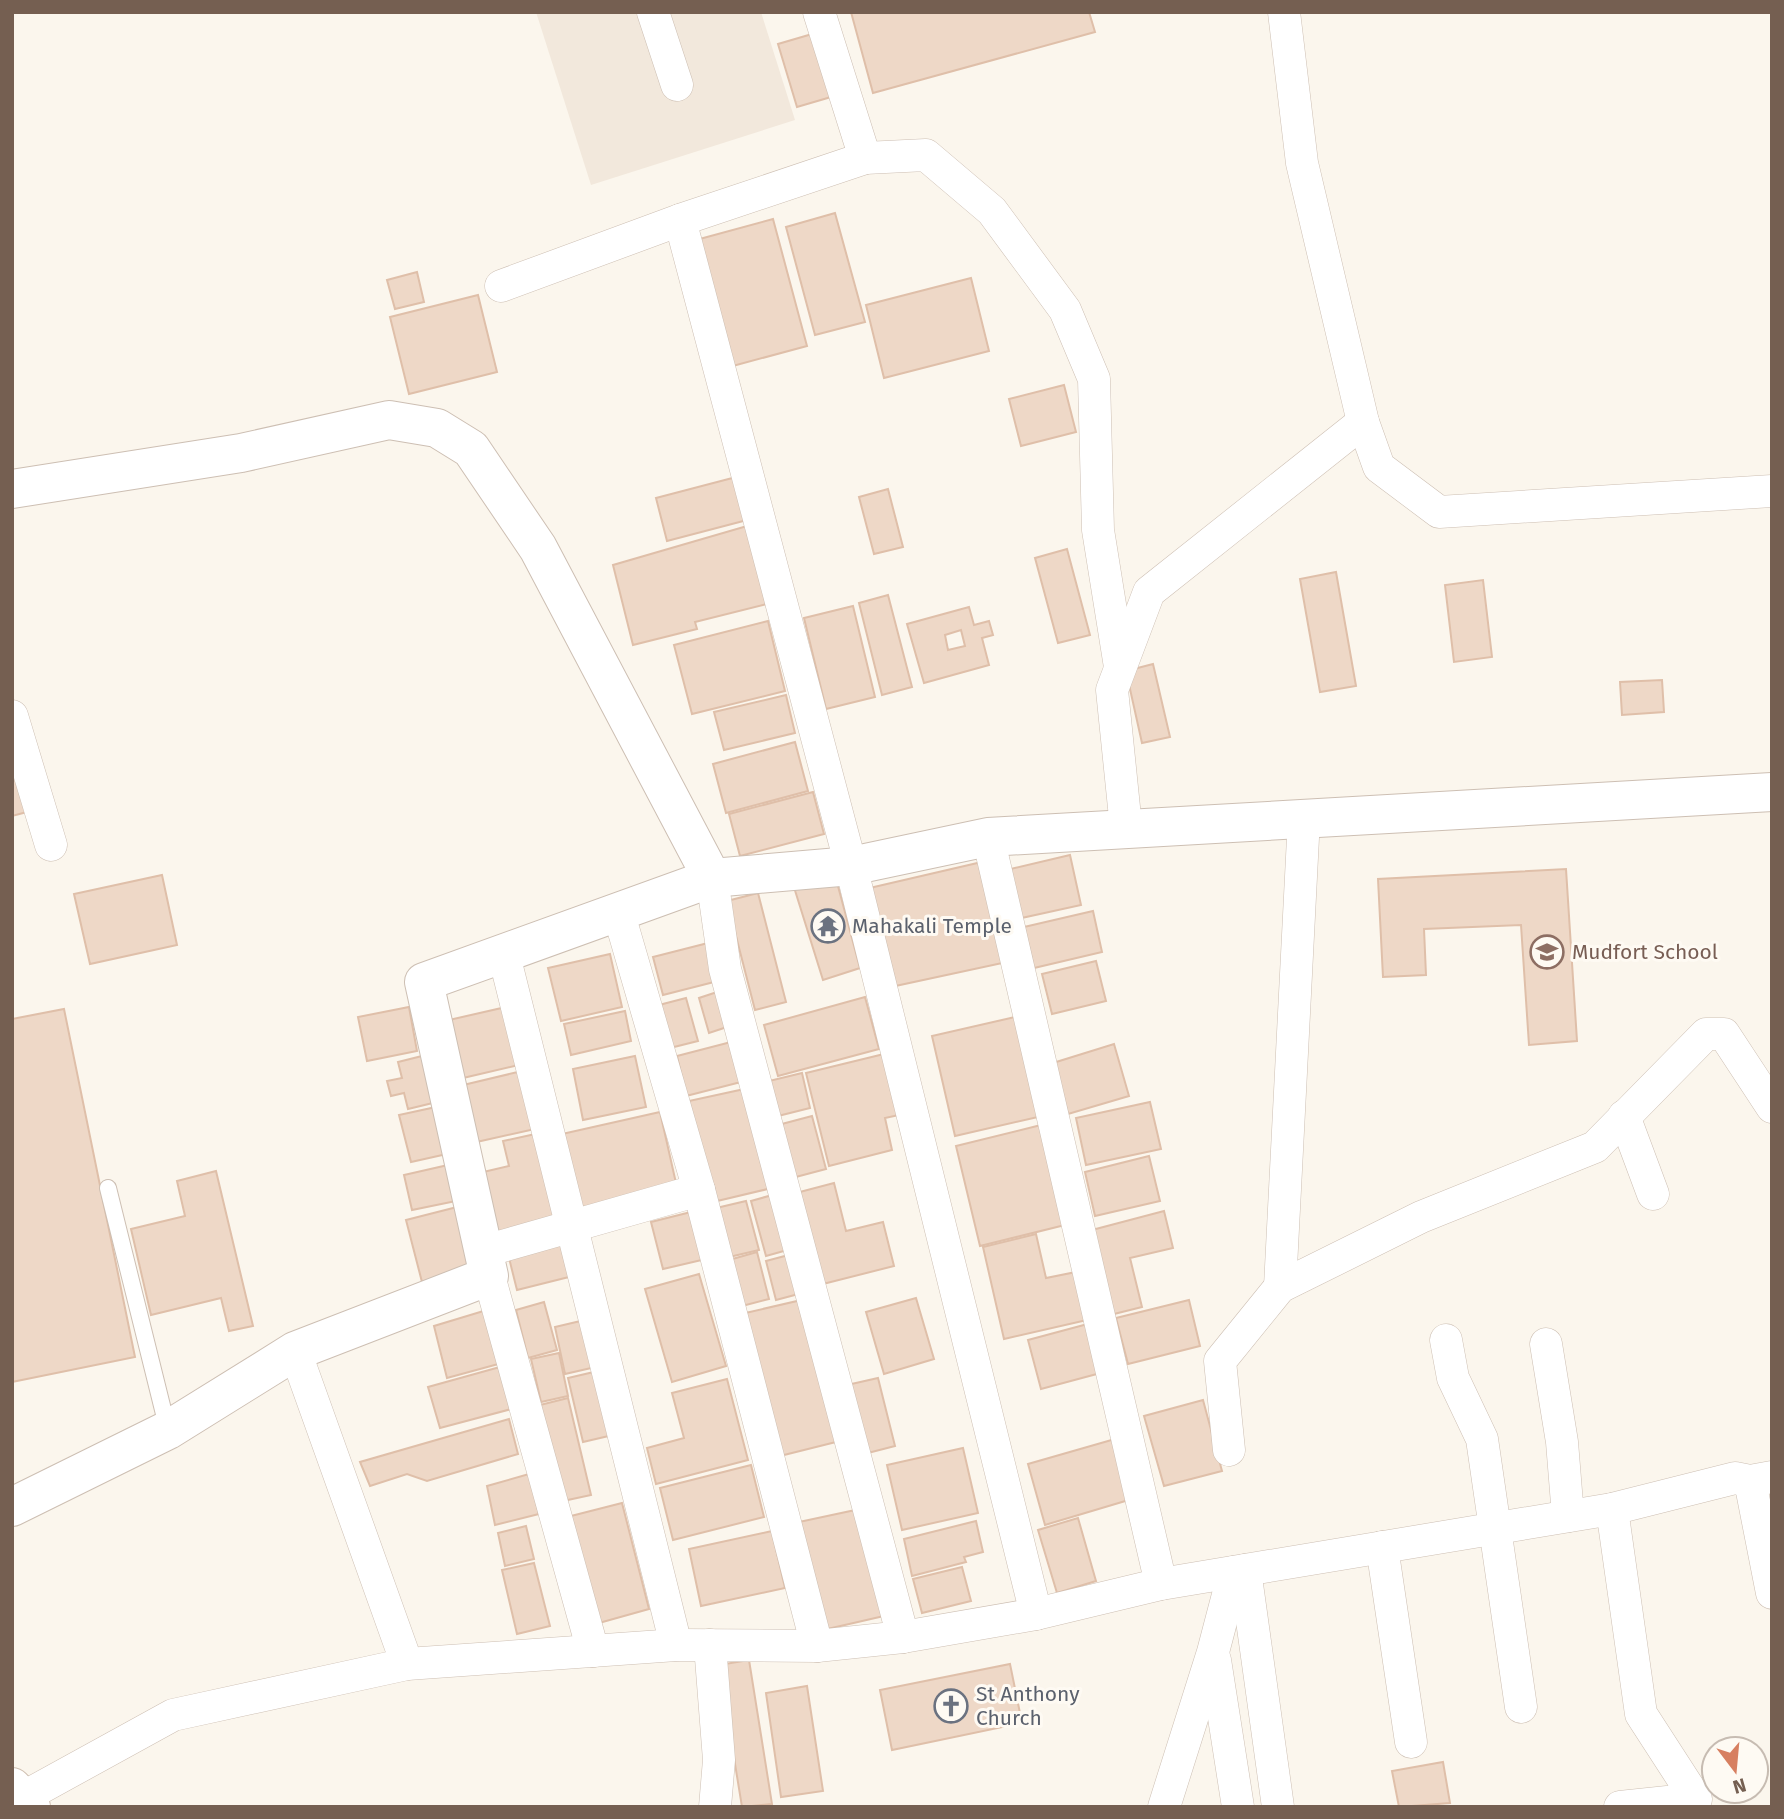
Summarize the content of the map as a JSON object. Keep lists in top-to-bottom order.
{
  "places": {
    "temple": ["Mahakali Temple"],
    "school or university": ["Mudfort School"],
    "church": ["St Anthony Church"]
  },
  "north": "bottom"
}
